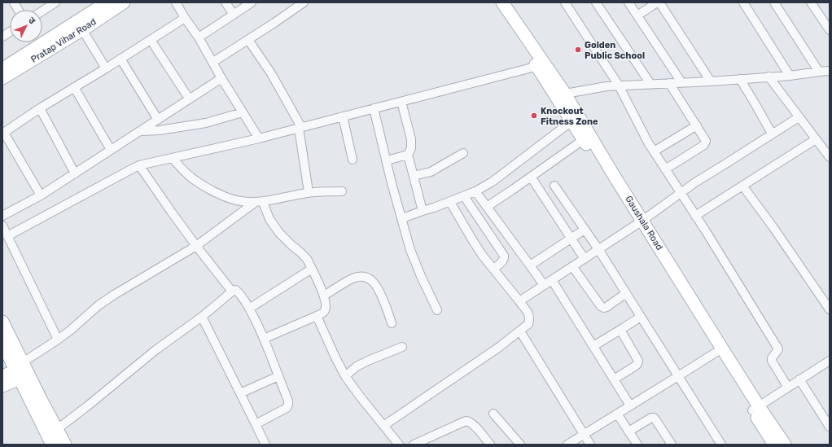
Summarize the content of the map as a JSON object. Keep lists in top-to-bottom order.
{
  "streets": {
    "street": ["Pratap Vihar Road", "Gaushala Road"]
  },
  "places": ["Golden Public School", "Knockout Fitness Zone"],
  "north": "top right"
}
